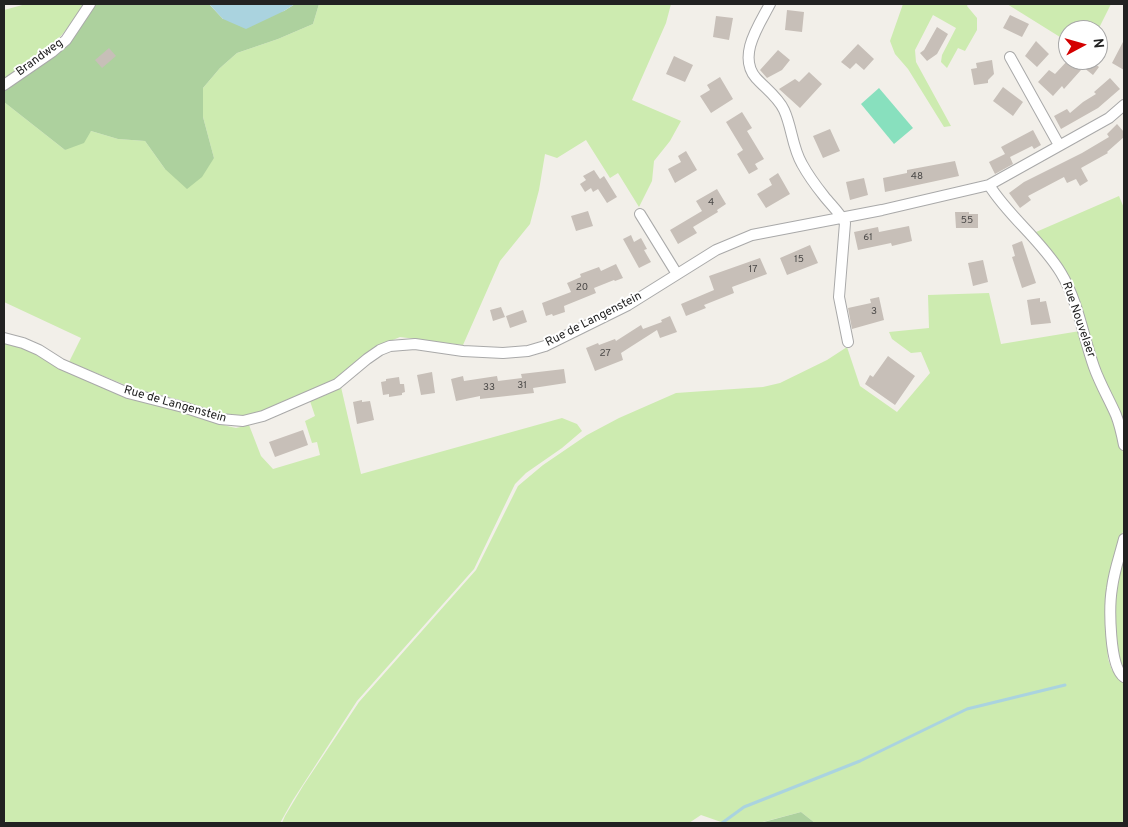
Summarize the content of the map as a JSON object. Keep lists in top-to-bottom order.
{
  "streets": {
    "street": ["Brandweg", "Rue de Langenstein", "Rue Nouvelaer"]
  },
  "house_numbers": [
    "48",
    "4",
    "55",
    "61",
    "15",
    "17",
    "20",
    "3",
    "27",
    "31",
    "33"
  ],
  "north": "right"
}
